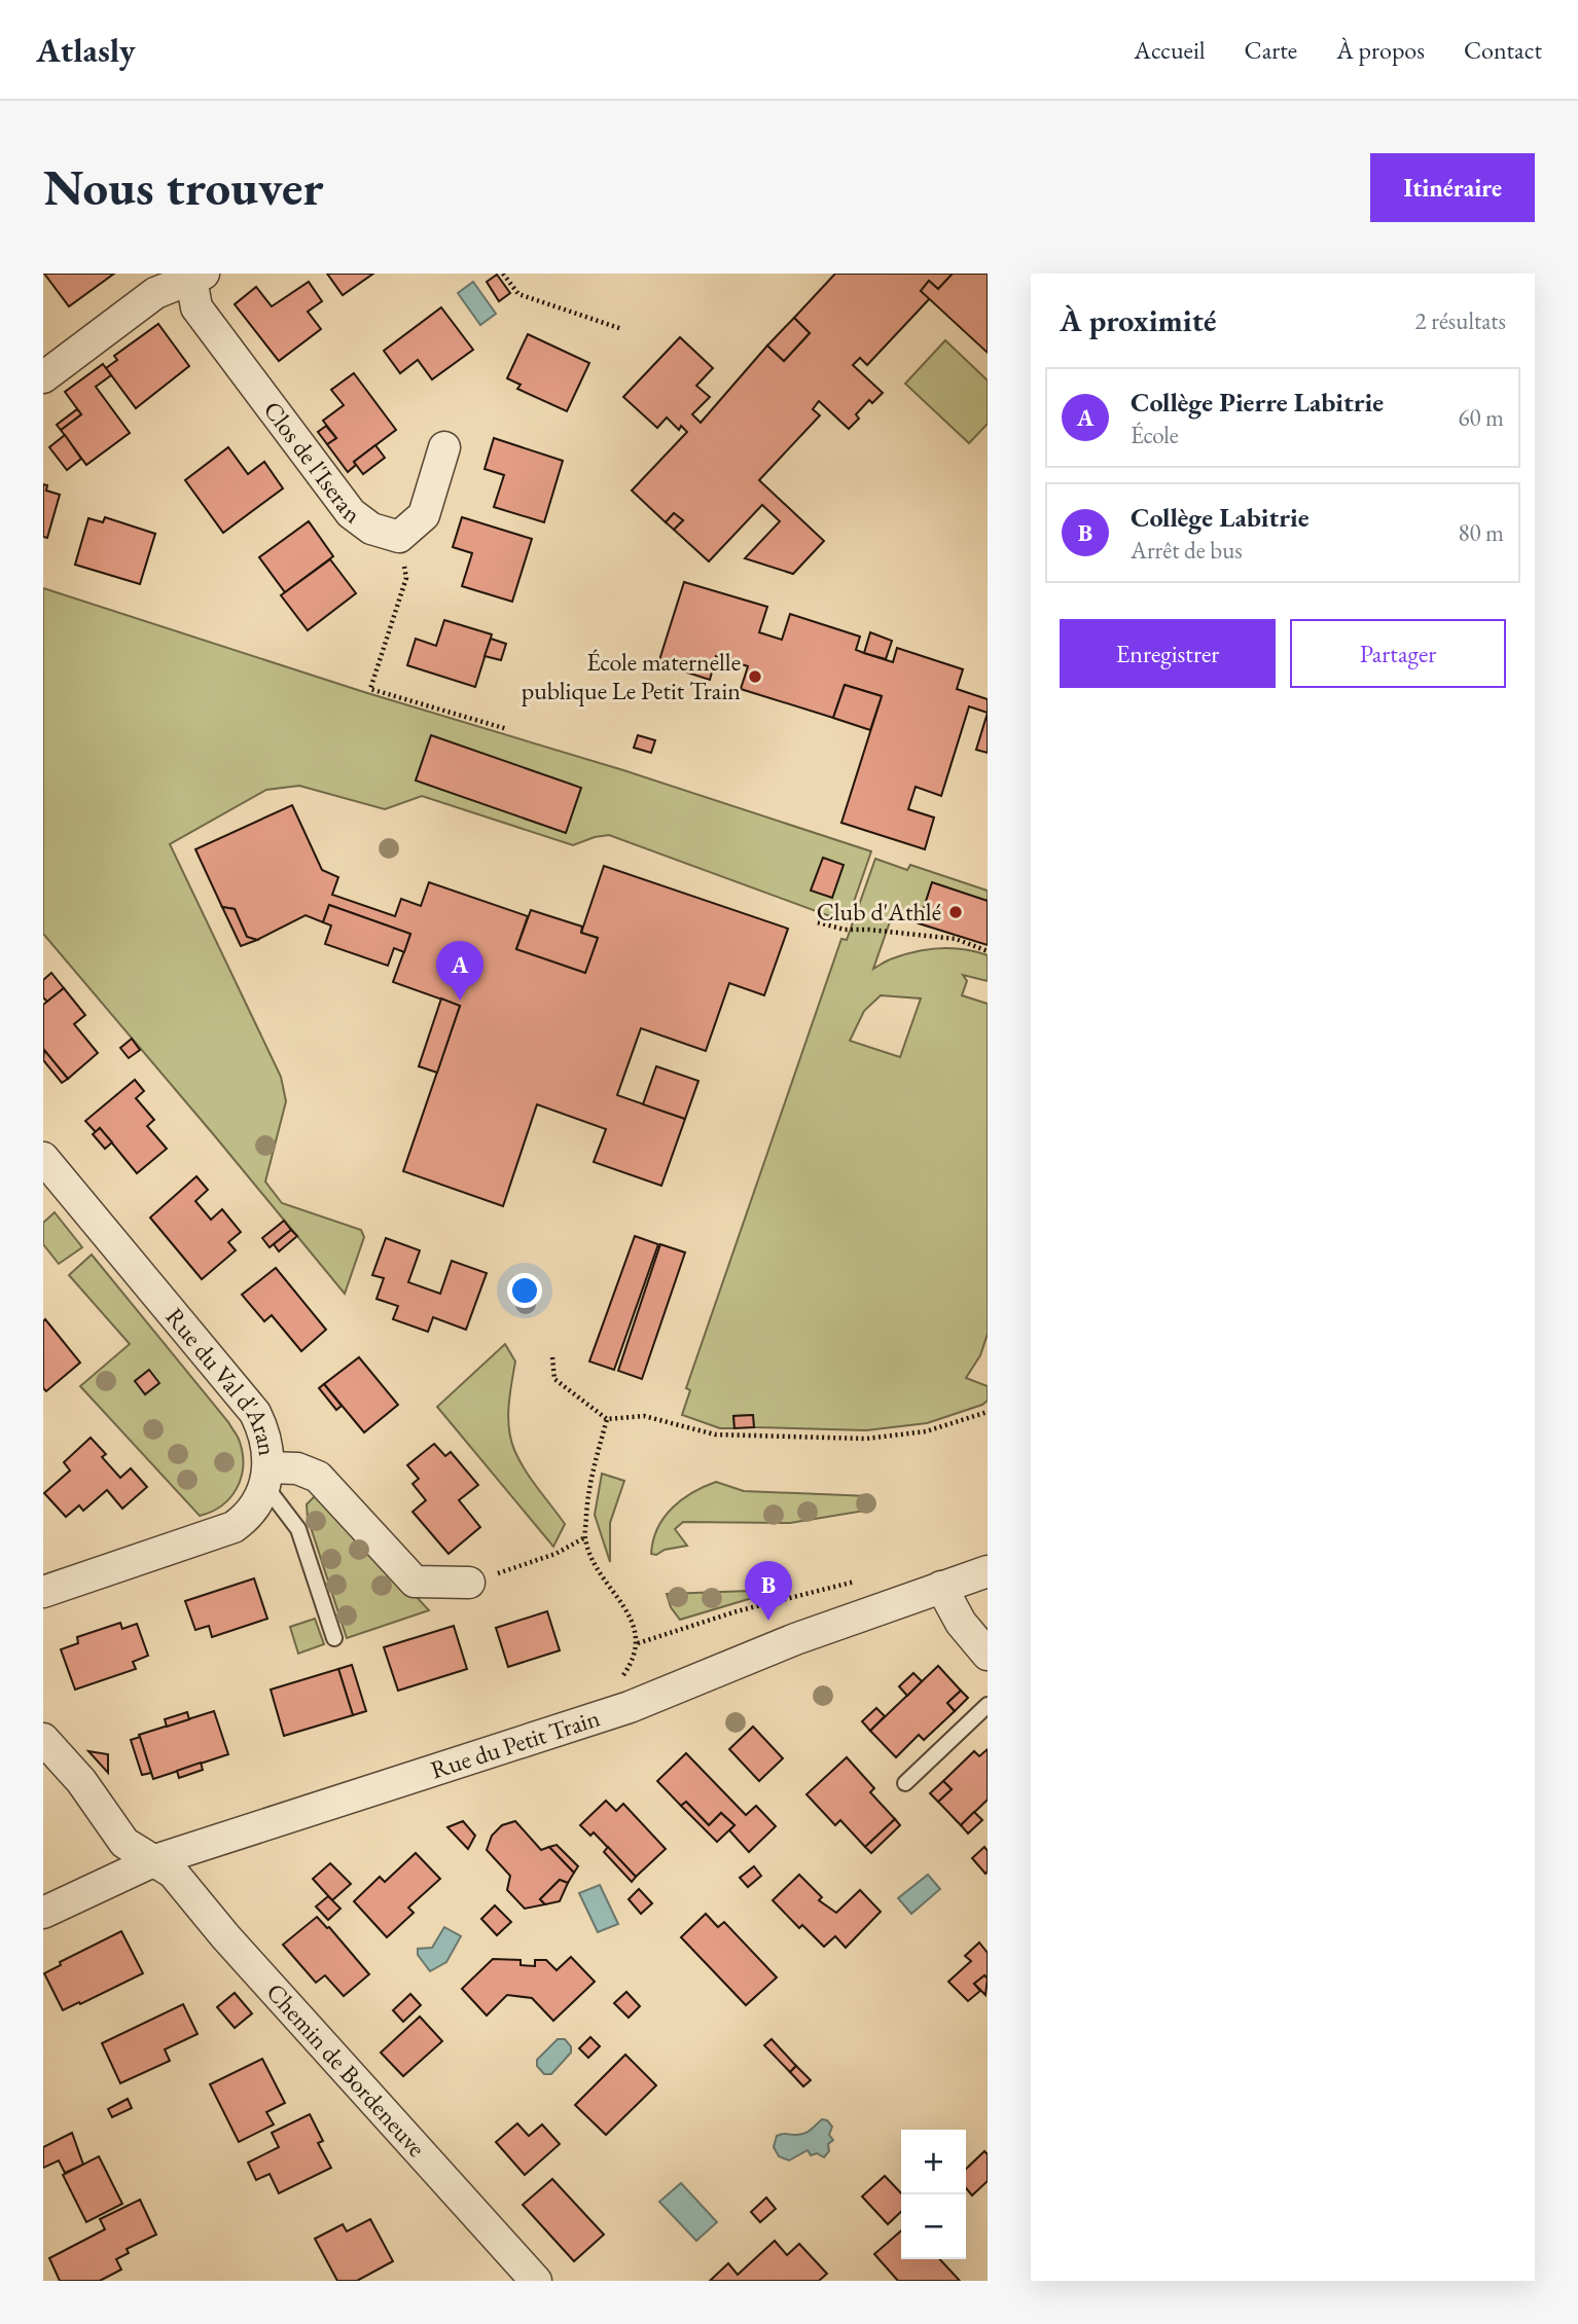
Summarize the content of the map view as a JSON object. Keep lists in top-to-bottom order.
{
  "streets": {
    "street": [
      "Clos de l'Iseran",
      "Rue du Val d'Aran",
      "Rue du Petit Train",
      "Chemin de Bordeneuve"
    ]
  },
  "crossings": [
    ["Rue du Petit Train", "Chemin de Bordeneuve"]
  ],
  "places": ["École maternelle publique Le Petit Train", "Club d'Athlé"],
  "page": {
    "header": "Atlasly",
    "nav": [
      "Accueil",
      "Carte",
      "À propos",
      "Contact"
    ],
    "buttons": [
      "Itinéraire",
      ["Enregistrer", "Partager"]
    ],
    "title": "Nous trouver",
    "heading": ["À proximité", "2 résultats"],
    "list": [
      {
        "mark": "A",
        "name": "Collège Pierre Labitrie",
        "note": "École",
        "value": "60 m"
      },
      {
        "mark": "B",
        "name": "Collège Labitrie",
        "note": "Arrêt de bus",
        "value": "80 m"
      }
    ],
    "pins": ["A", "B"],
    "map_buttons": ["+", "−"]
  }
}
